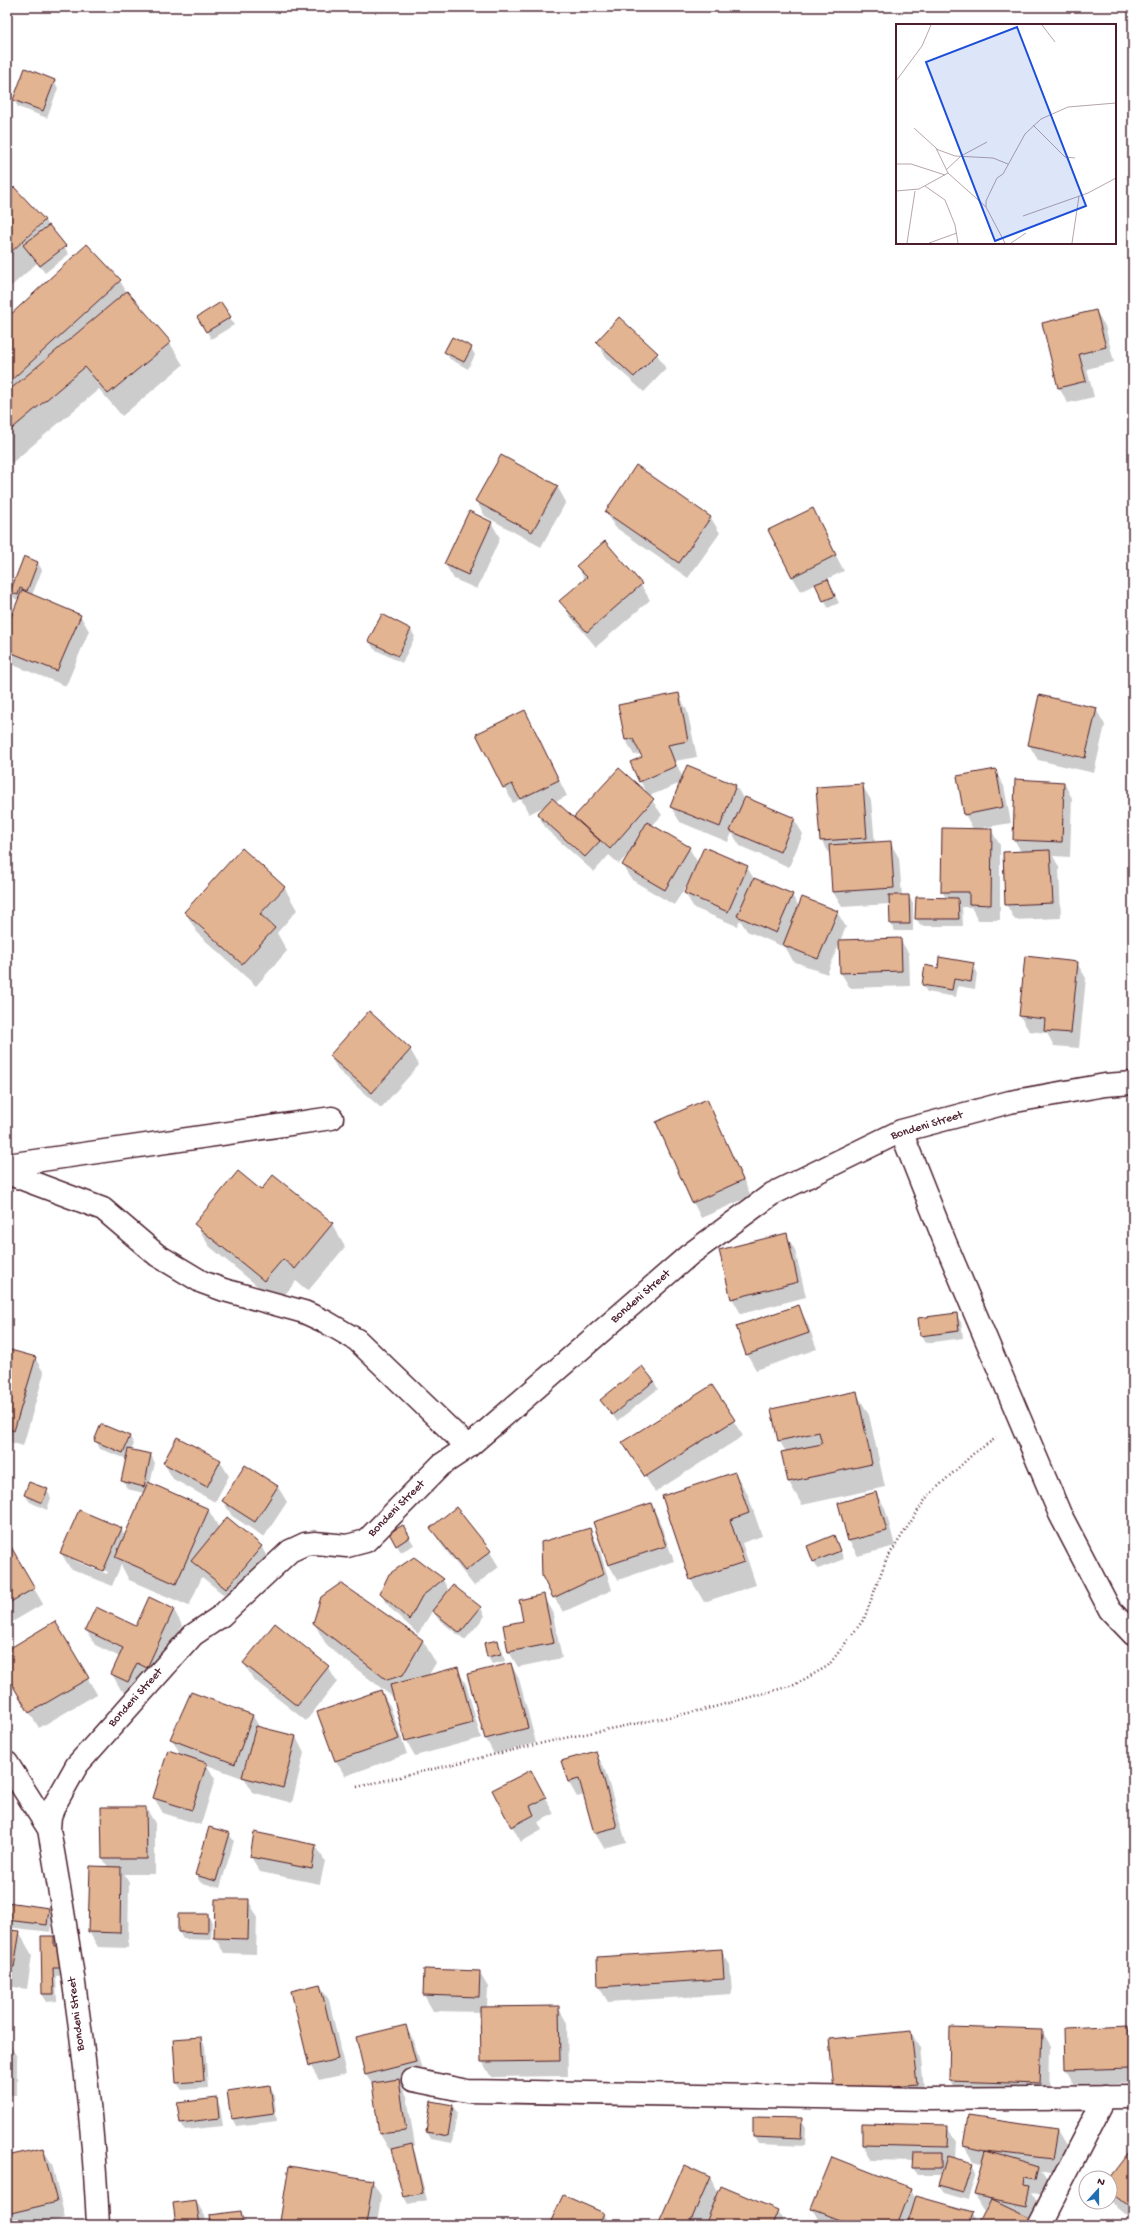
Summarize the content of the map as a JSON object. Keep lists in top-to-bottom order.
{
  "streets": {
    "street": ["Bondeni Street"]
  },
  "north": "top"
}
